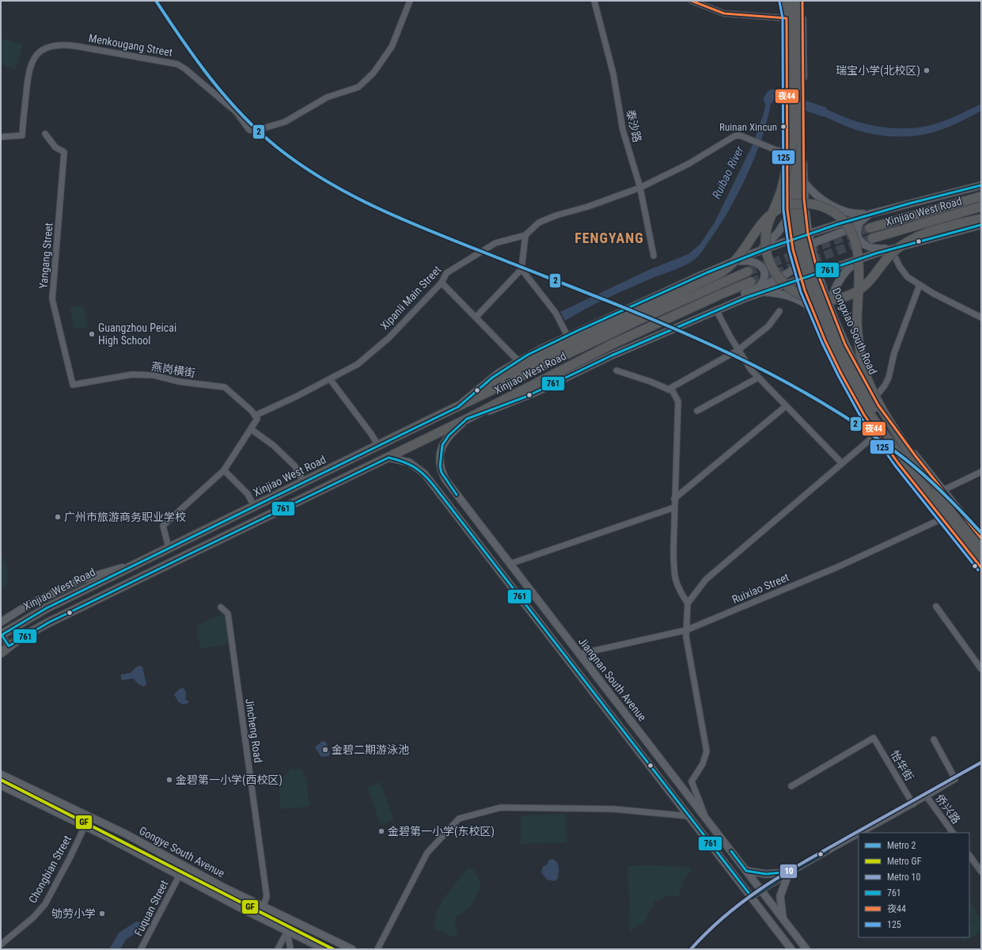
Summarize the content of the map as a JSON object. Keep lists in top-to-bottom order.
{
  "streets": {
    "highway": ["Xinjiao West Road"],
    "main road": ["Dongxiao South Road", "Jiangnan South Avenue", "Gongye South Avenue"],
    "street": [
      "Menkougang Street",
      "泰沙路",
      "Yangang Street",
      "Xipanli Main Street",
      "燕岗横街",
      "Ruixiao Street",
      "Jincheng Road",
      "怡华街",
      "侨兴路",
      "Chongbian Street",
      "Fuquan Street"
    ]
  },
  "crossings": [
    ["泰沙路", "Xipanli Main Street"],
    ["Xinjiao West Road", "Jiangnan South Avenue"],
    ["Yangang Street", "燕岗横街"],
    ["Xipanli Main Street", "燕岗横街"],
    ["Ruixiao Street", "Jiangnan South Avenue"],
    ["Jincheng Road", "Gongye South Avenue"],
    ["Gongye South Avenue", "Chongbian Street"]
  ],
  "districts": ["FENGYANG"],
  "water": ["Ruibao River"],
  "places": [
    "瑞宝小学(北校区)",
    "Ruinan Xincun",
    "Guangzhou Peicai High School",
    "广州市旅游商务职业学校",
    "金碧二期游泳池",
    "金碧第一小学(西校区)",
    "金碧第一小学(东校区)",
    "劬劳小学"
  ],
  "lines": [
    "metro line 2",
    "transit line 夜44",
    "transit line 125",
    "transit line 761",
    "metro line 10",
    "metro line GF"
  ],
  "legend": [
    "Metro 2",
    "Metro GF",
    "Metro 10",
    "761",
    "夜44",
    "125"
  ]
}
